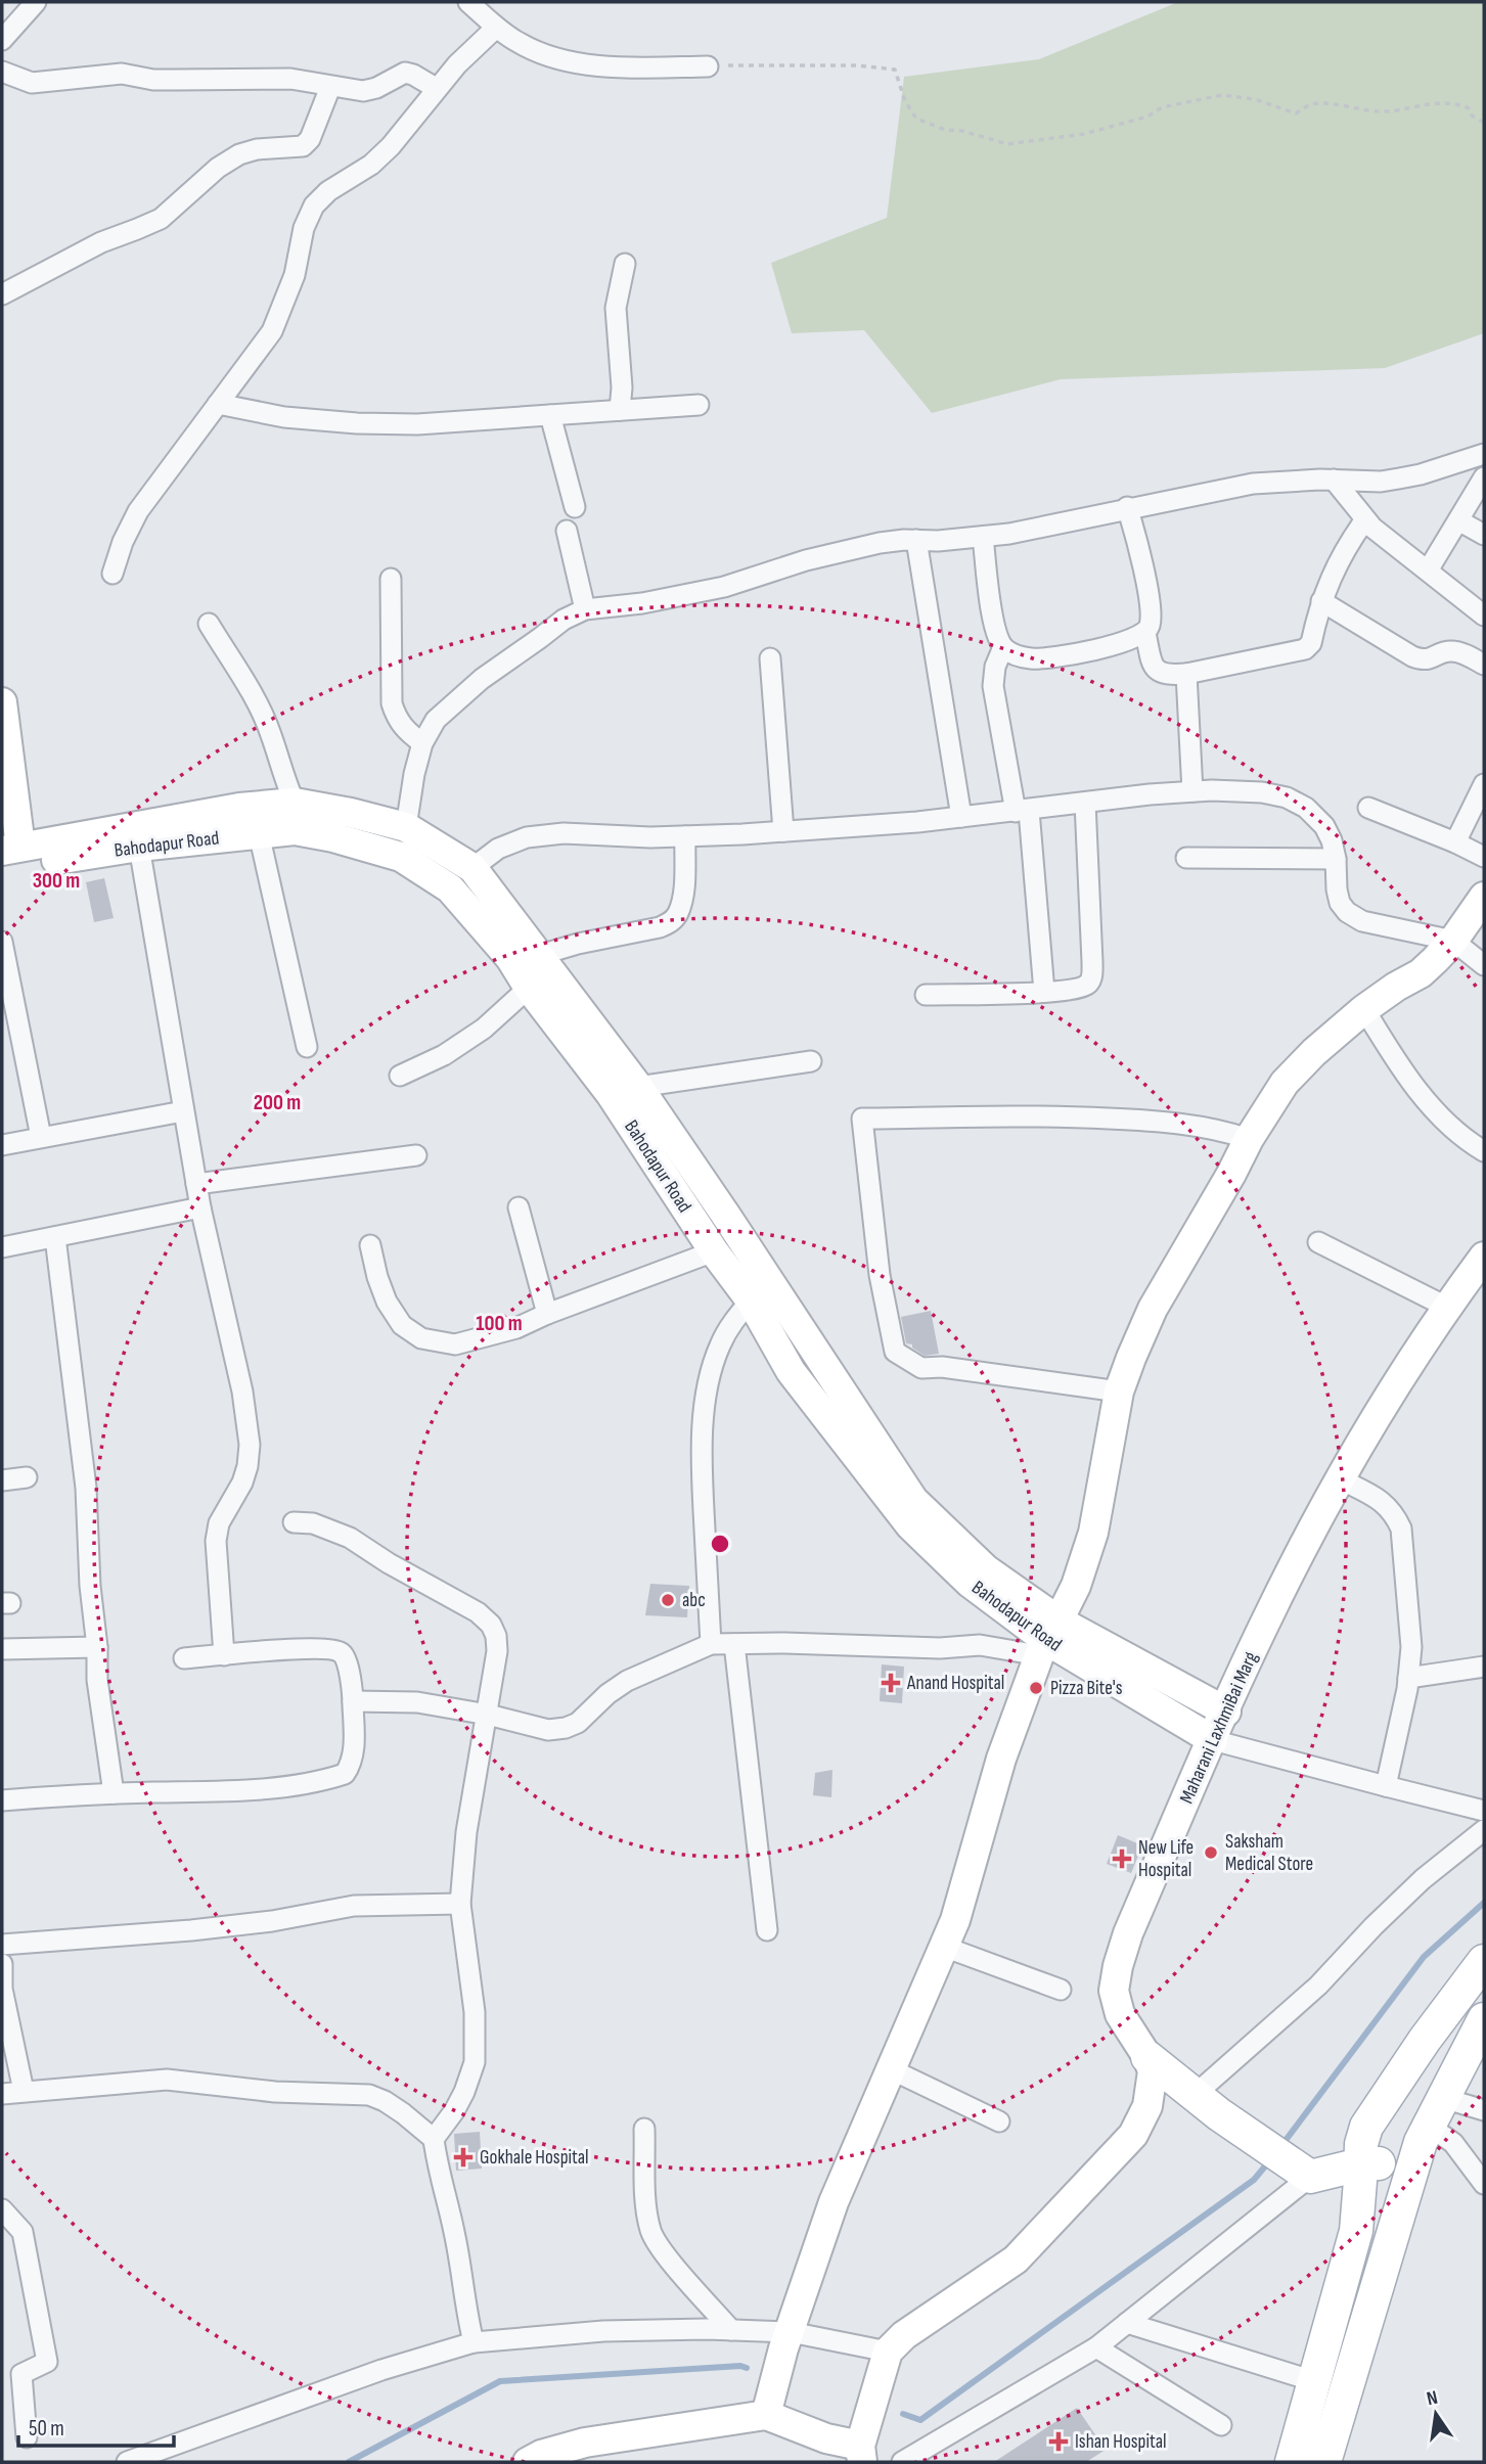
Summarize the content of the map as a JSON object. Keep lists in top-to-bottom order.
{
  "streets": {
    "main road": ["Bahodapur Road", "Maharani LaxhmiBai Marg"]
  },
  "crossings": [
    ["Bahodapur Road", "Maharani LaxhmiBai Marg"]
  ],
  "places": {
    "other": ["abc", "Pizza Bite's", "Saksham Medical Store"],
    "health": [
      "Anand Hospital",
      "New Life Hospital",
      "Gokhale Hospital",
      "Ishan Hospital"
    ]
  },
  "scale_bar": "50 m",
  "north": "top",
  "rings": ["300 m", "200 m", "100 m"]
}
